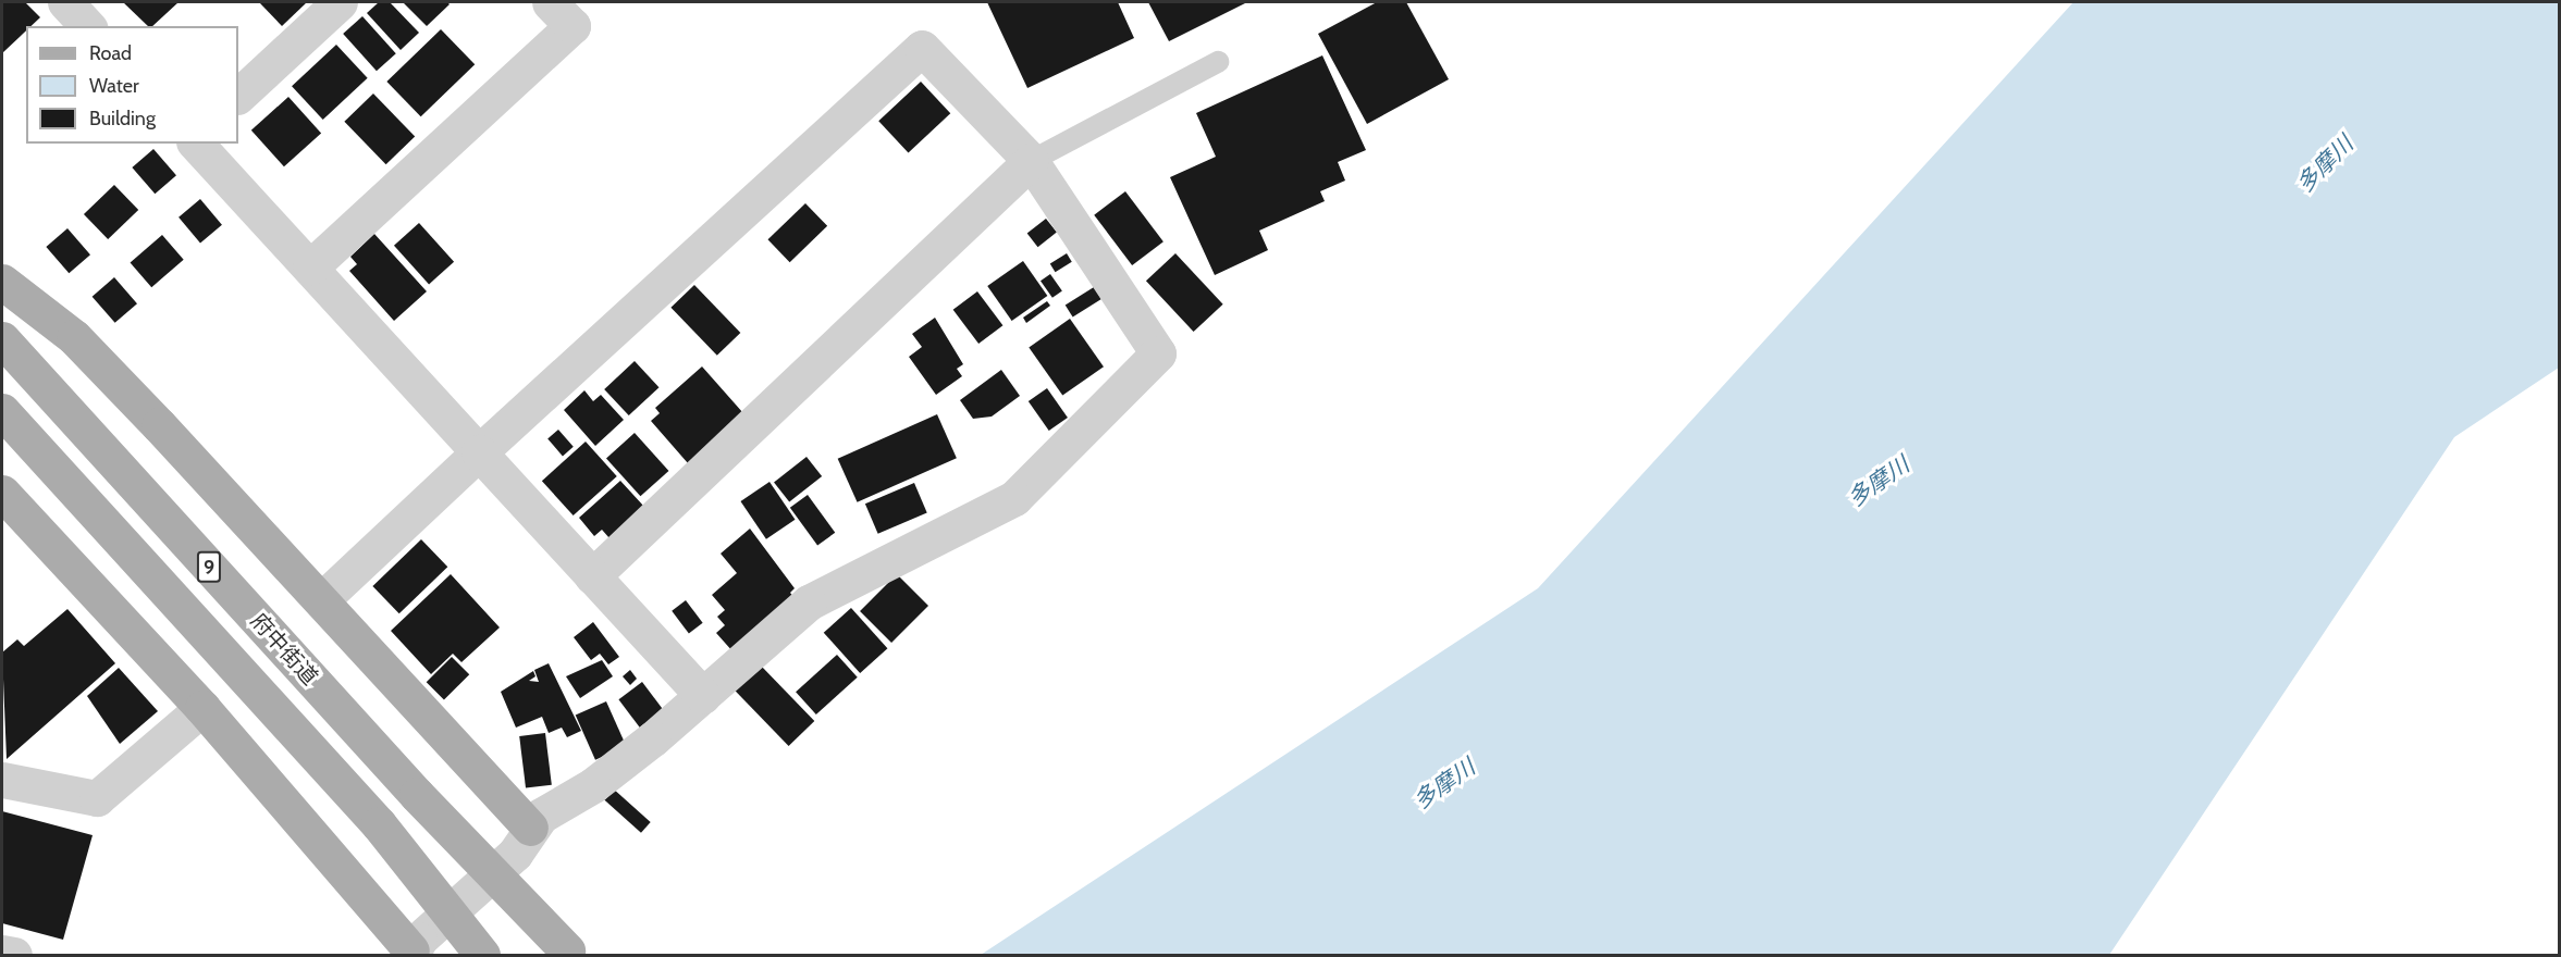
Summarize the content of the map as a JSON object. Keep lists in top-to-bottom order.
{
  "streets": {
    "main road": ["9", "府中街道"]
  },
  "water": ["多摩川"],
  "legend": ["Road", "Water", "Building"]
}
